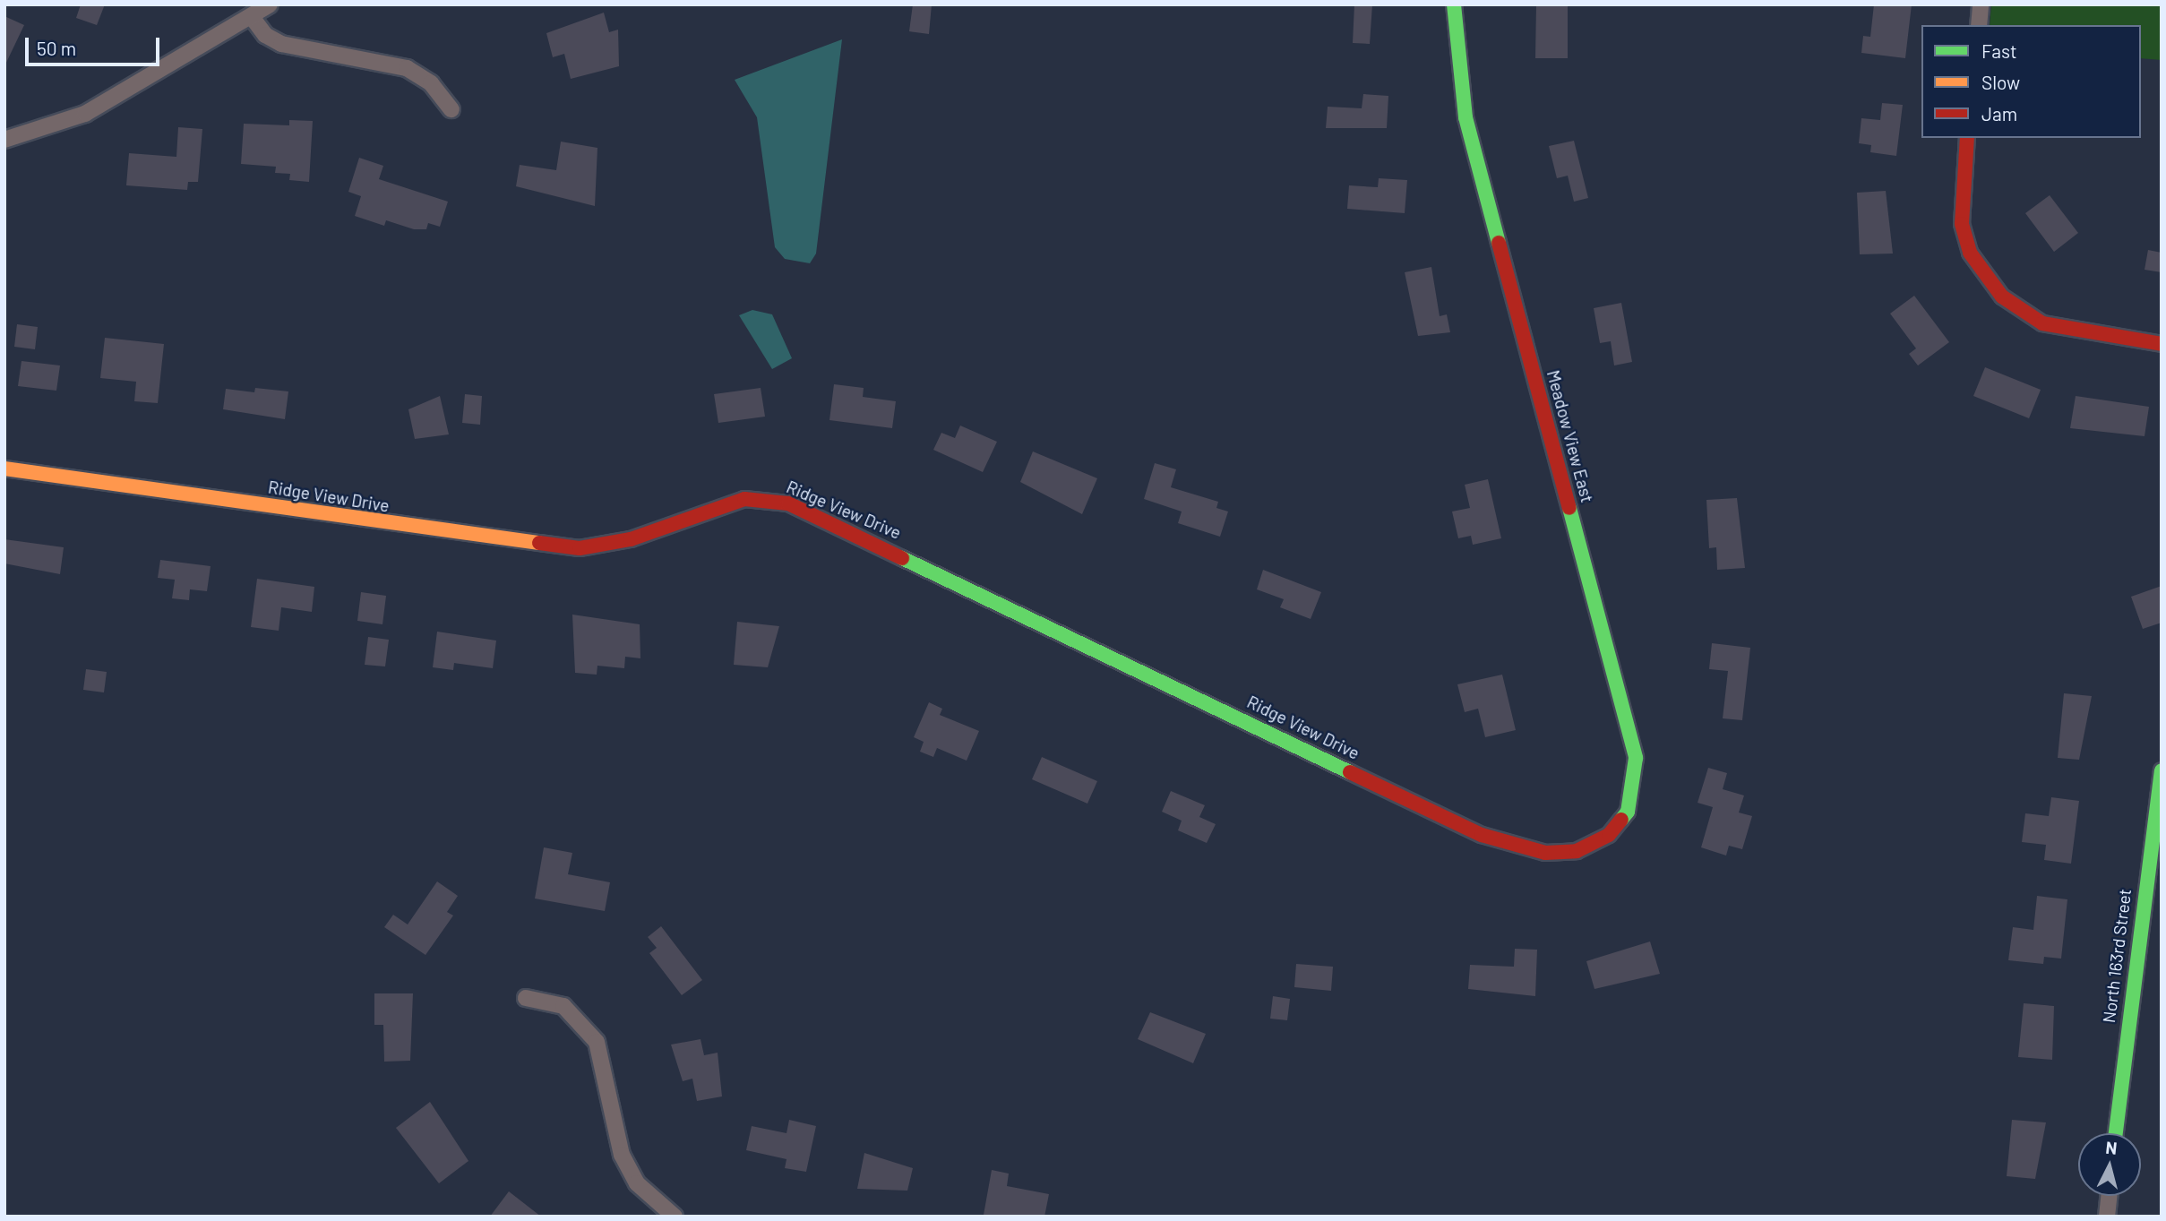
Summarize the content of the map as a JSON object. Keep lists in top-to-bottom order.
{
  "streets": {
    "street": ["Meadow View East", "Ridge View Drive", "North 163rd Street"]
  },
  "crossings": [
    ["Meadow View East", "Ridge View Drive"]
  ],
  "legend": ["Fast", "Slow", "Jam"],
  "scale_bar": "50 m",
  "north": "top"
}
